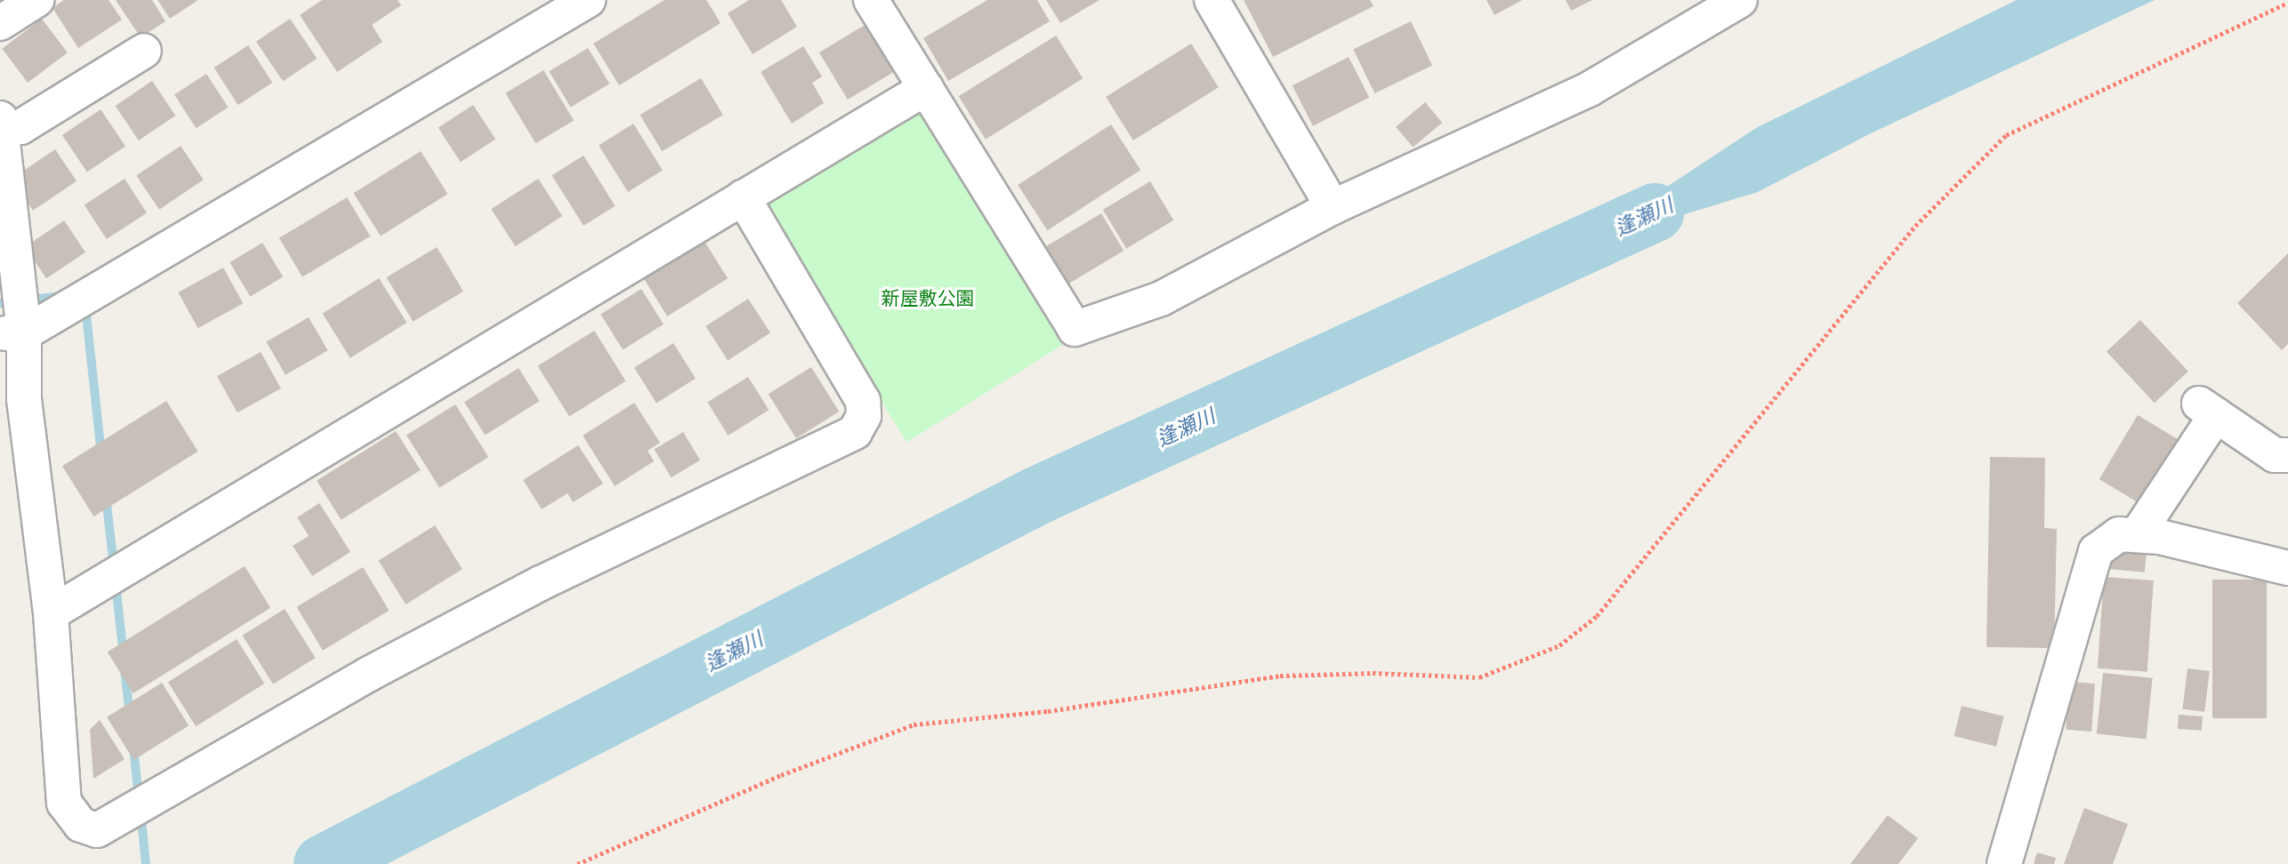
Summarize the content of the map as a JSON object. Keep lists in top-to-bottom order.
{
  "water": ["逢瀬川"],
  "parks": ["新屋敷公園"]
}
